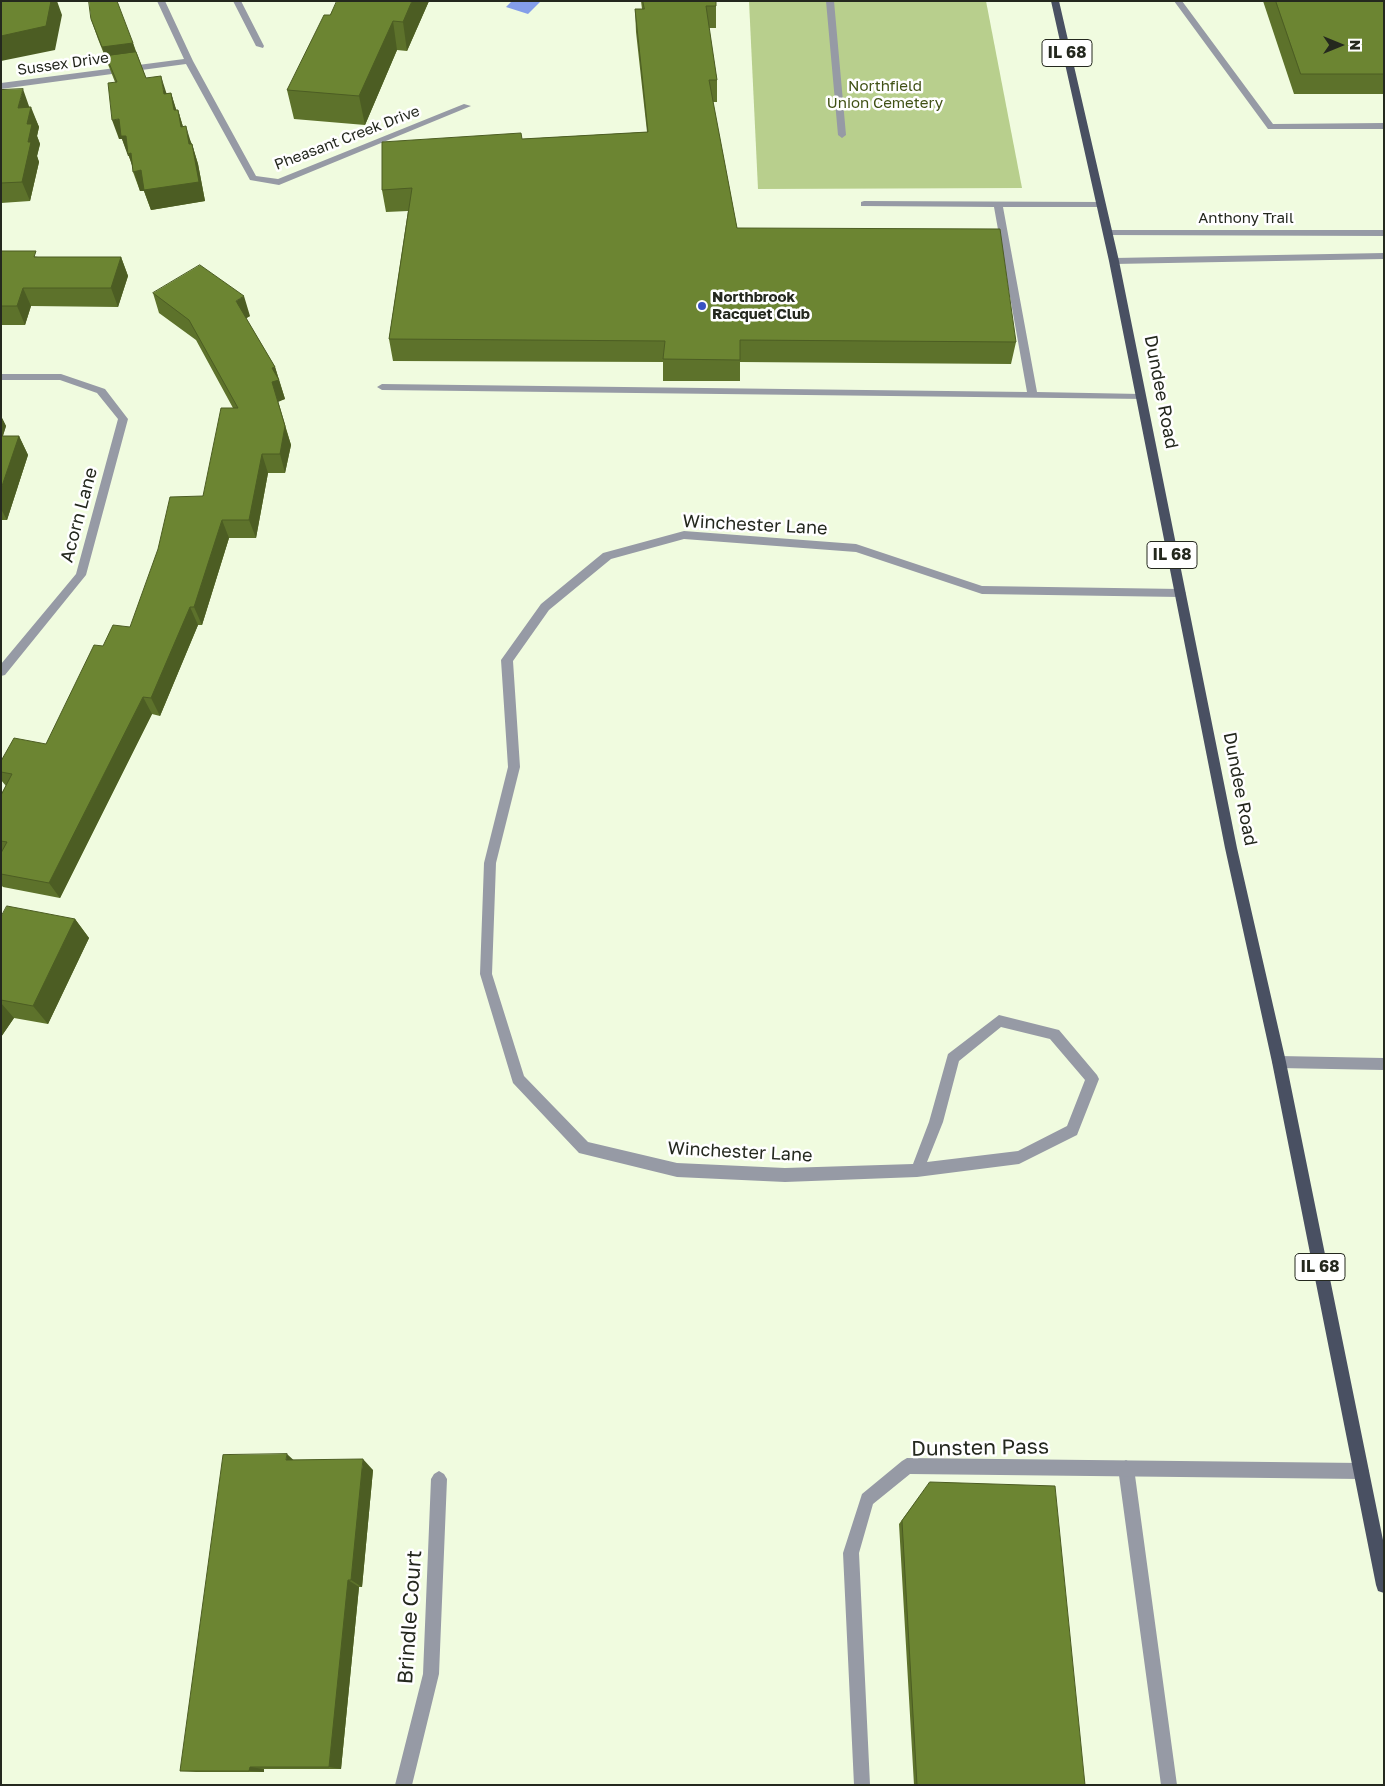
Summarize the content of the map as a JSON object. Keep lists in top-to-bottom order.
{
  "streets": {
    "main road": ["IL 68", "Dundee Road"],
    "street": [
      "Sussex Drive",
      "Pheasant Creek Drive",
      "Anthony Trail",
      "Acorn Lane",
      "Winchester Lane",
      "Dunsten Pass",
      "Brindle Court"
    ]
  },
  "crossings": [
    ["Sussex Drive", "Pheasant Creek Drive"],
    ["Anthony Trail", "Dundee Road"],
    ["Dundee Road", "Winchester Lane"],
    ["Dundee Road", "Dunsten Pass"]
  ],
  "parks": ["Northfield Union Cemetery"],
  "places": ["Northbrook Racquet Club"],
  "north": "right"
}
